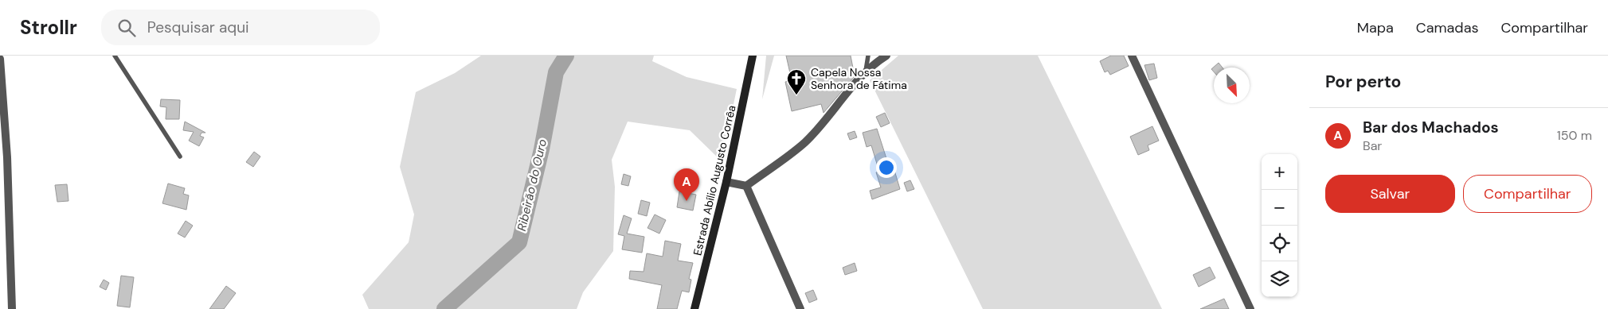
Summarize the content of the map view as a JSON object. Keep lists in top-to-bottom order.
{
  "streets": {
    "main road": ["Estrada Abílio Augusto Corrêa"]
  },
  "water": ["Ribeirão do Ouro"],
  "places": {
    "church": ["Capela Nossa Senhora de Fátima"]
  },
  "north": "bottom right",
  "page": {
    "header": "Strollr",
    "search": "Pesquisar aqui",
    "nav": ["Mapa", "Camadas", "Compartilhar"],
    "heading": "Por perto",
    "list": [
      {
        "mark": "A",
        "name": "Bar dos Machados",
        "note": "Bar",
        "value": "150 m"
      }
    ],
    "map_buttons": ["+", "−"],
    "buttons": ["Salvar", "Compartilhar"],
    "pins": "A"
  }
}
